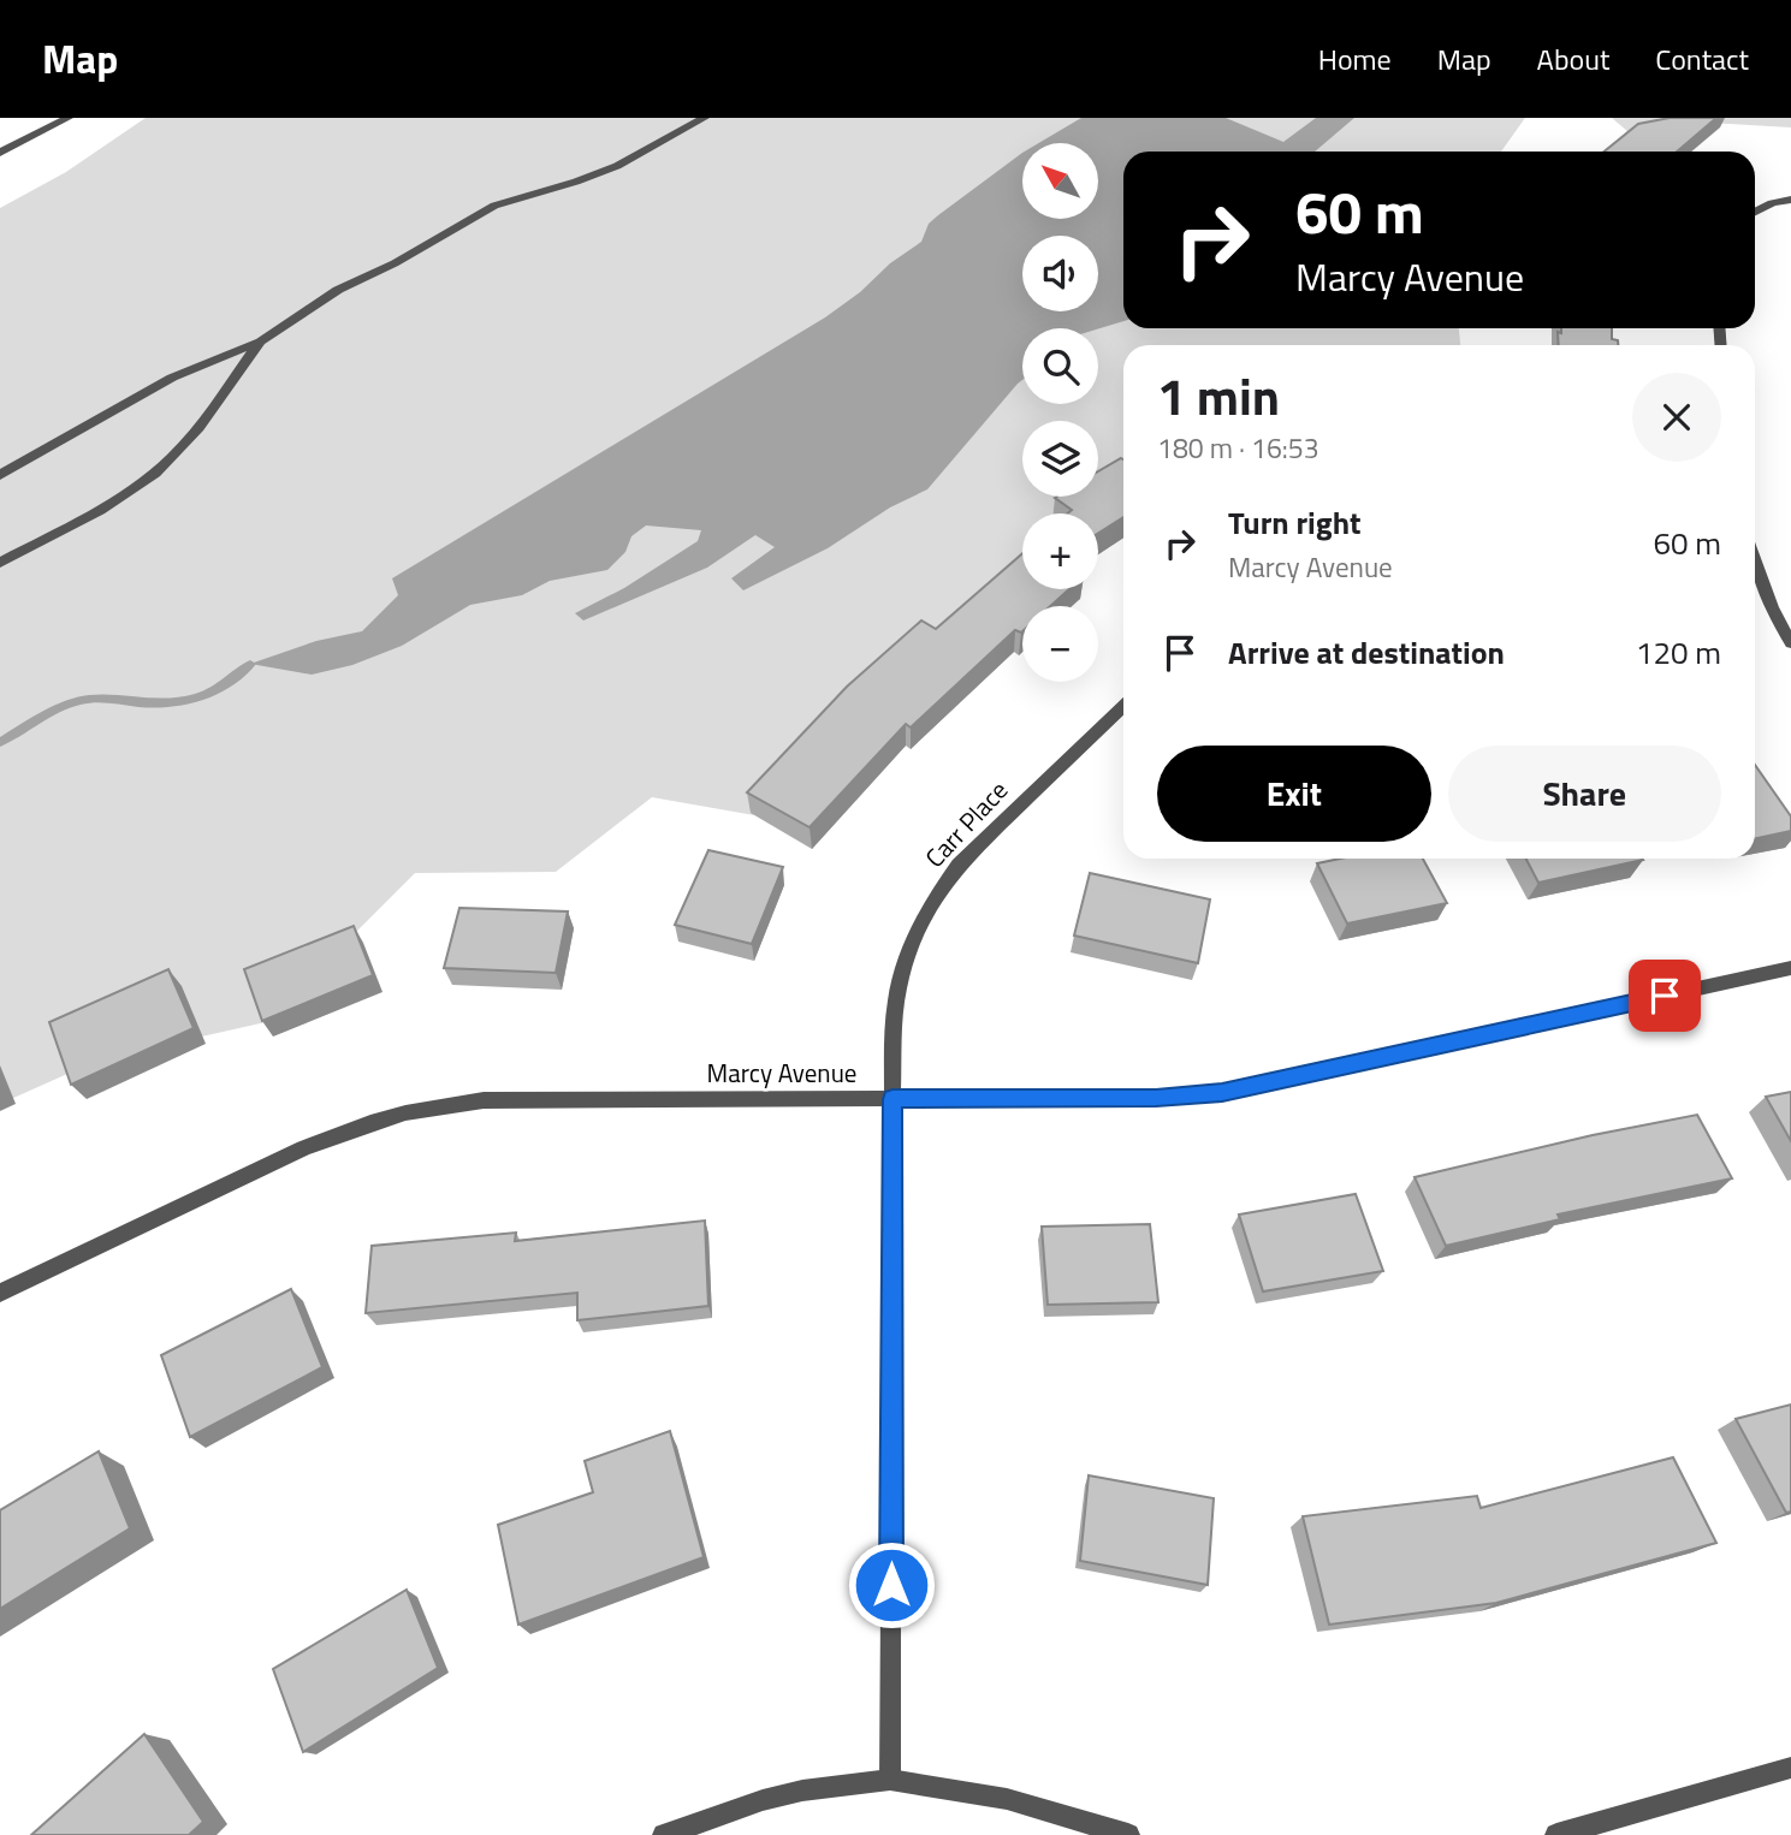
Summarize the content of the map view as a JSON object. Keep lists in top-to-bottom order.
{
  "streets": {
    "street": ["Carr Place", "Marcy Avenue"]
  },
  "crossings": [
    ["Carr Place", "Marcy Avenue"]
  ],
  "north": "top left",
  "page": {
    "header": "Map",
    "nav": [
      "Home",
      "Map",
      "About",
      "Contact"
    ],
    "map_buttons": ["+", "−"],
    "turn": ["60 m", "Marcy Avenue"],
    "heading": ["1 min", "180 m · 16:53"],
    "list": [
      {
        "name": "Turn right",
        "note": "Marcy Avenue",
        "value": "60 m"
      },
      {
        "name": "Arrive at destination",
        "value": "120 m"
      }
    ],
    "buttons": ["Exit", "Share"]
  }
}
